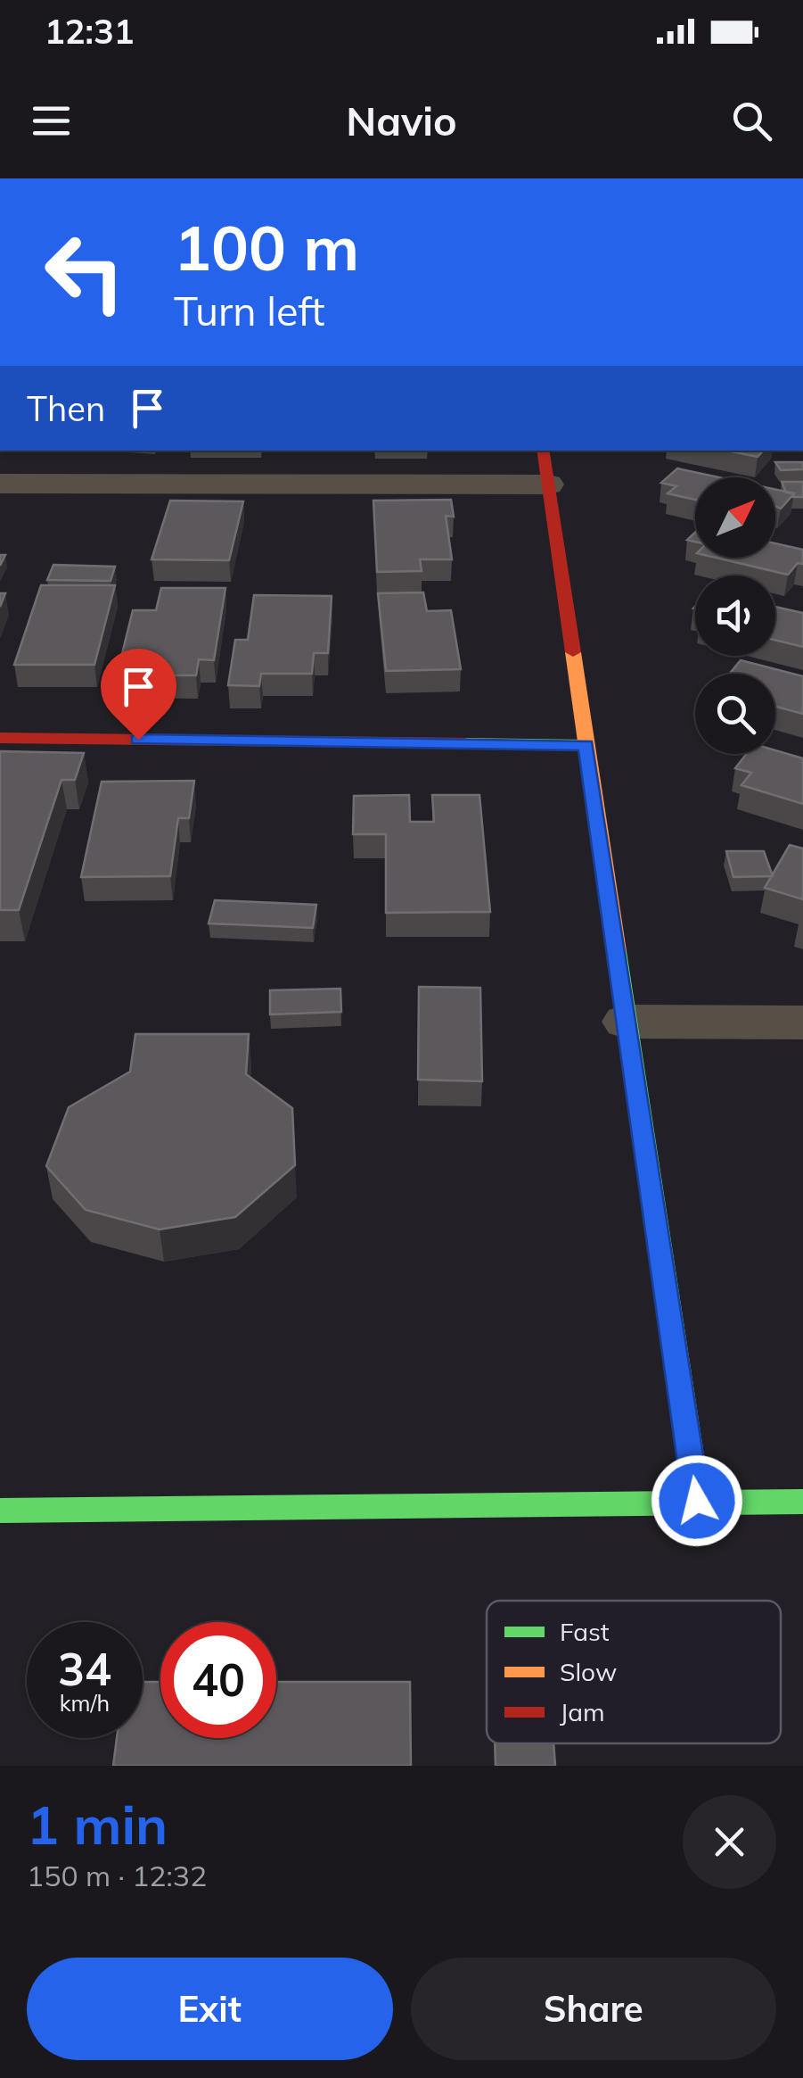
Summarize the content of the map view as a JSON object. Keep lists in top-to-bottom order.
{
  "legend": ["Fast", "Slow", "Jam"],
  "north": "top right",
  "page": {
    "status": "12:31",
    "header": "Navio",
    "turn": ["100 m", "Turn left"],
    "then": "Then",
    "speed": "34 km/h",
    "limit": "40",
    "heading": ["1 min", "150 m · 12:32"],
    "buttons": ["Exit", "Share"]
  }
}
